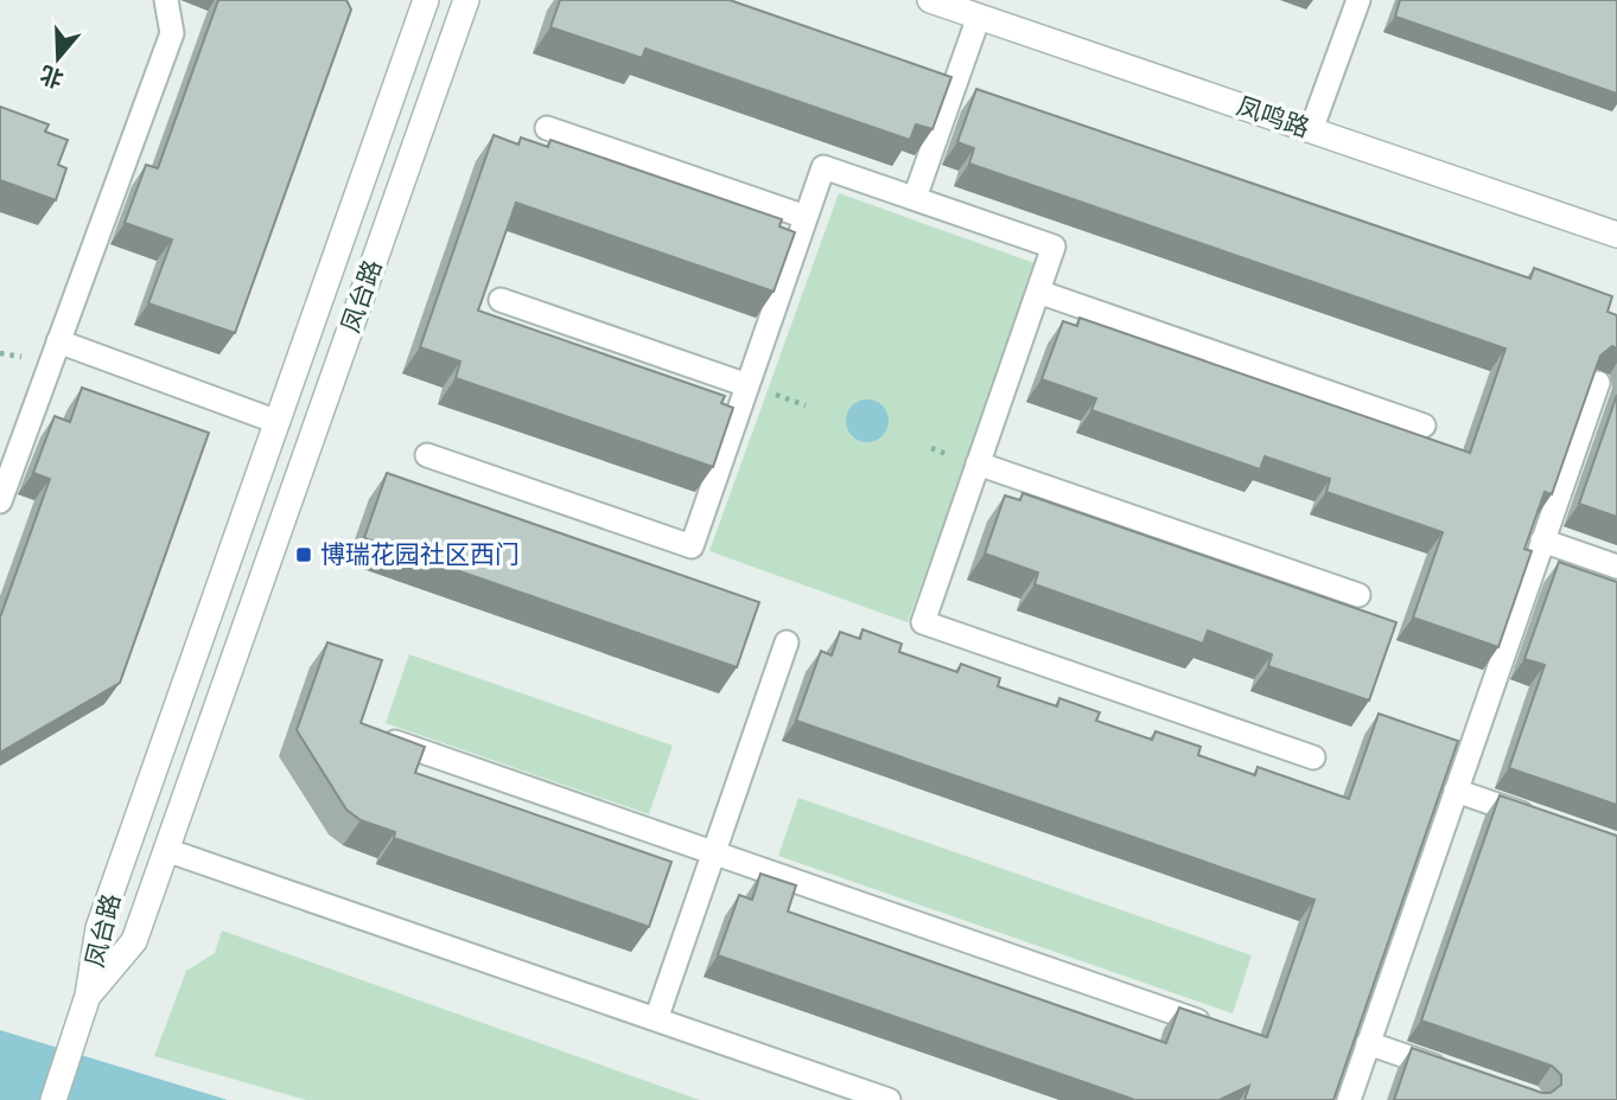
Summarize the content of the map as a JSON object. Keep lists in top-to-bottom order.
{
  "streets": {
    "street": ["凤鸣路", "凤台路"]
  },
  "places": {
    "transit": ["博瑞花园社区西门"]
  },
  "north": "bottom"
}
